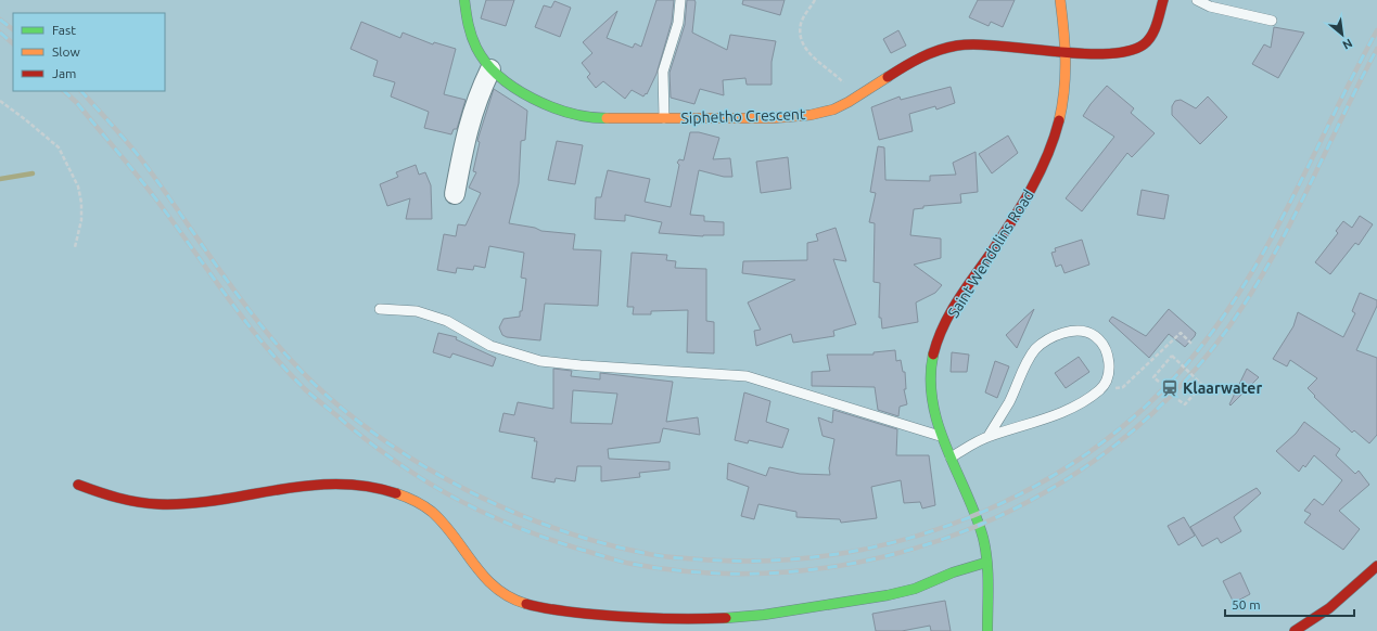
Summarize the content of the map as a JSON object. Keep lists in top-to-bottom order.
{
  "streets": {
    "street": ["Siphetho Crescent", "Saint Wendolins Road"]
  },
  "crossings": [
    ["Siphetho Crescent", "Saint Wendolins Road"]
  ],
  "places": {
    "station": ["Klaarwater"]
  },
  "legend": ["Fast", "Slow", "Jam"],
  "scale_bar": "50 m",
  "north": "bottom right"
}
